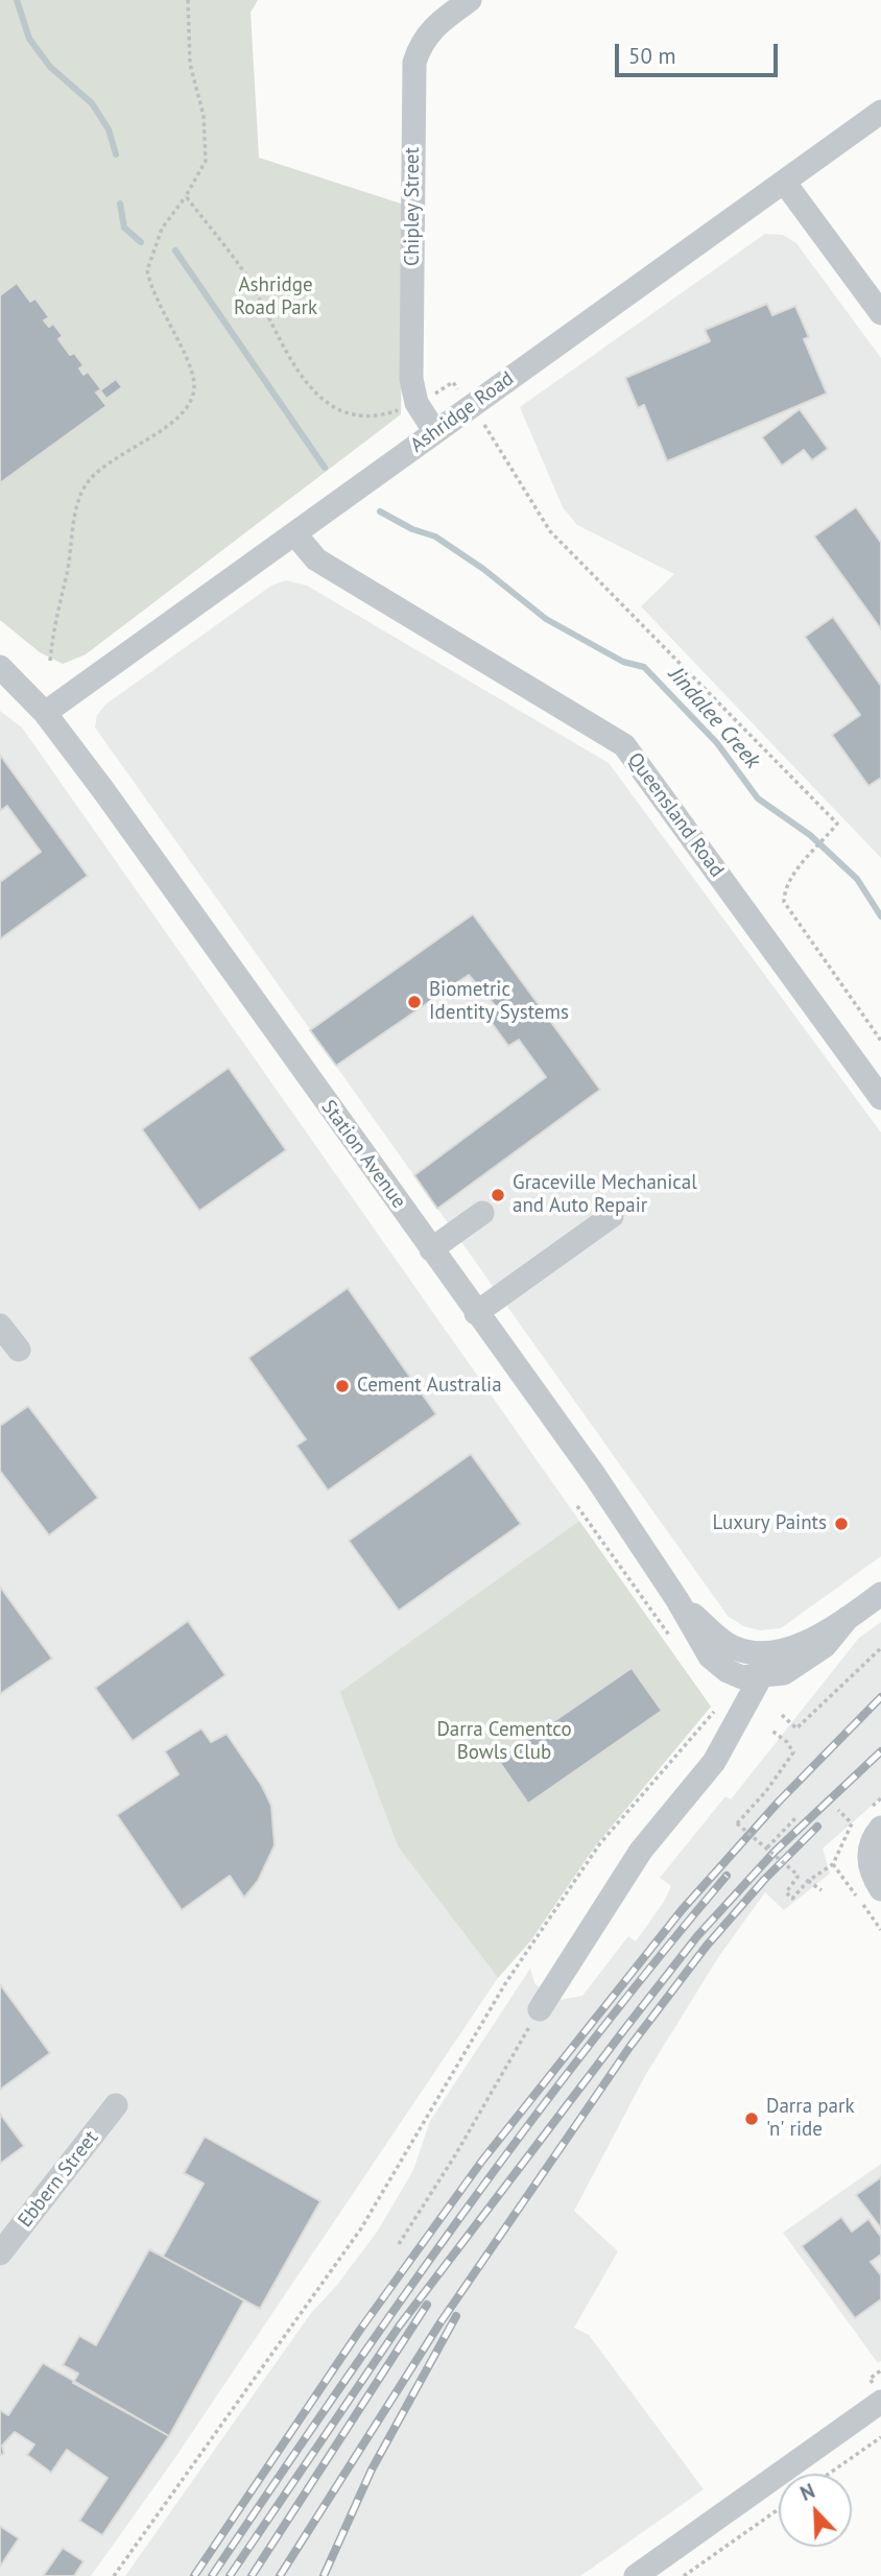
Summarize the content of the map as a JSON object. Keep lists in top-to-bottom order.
{
  "streets": {
    "street": [
      "Chipley Street",
      "Ashridge Road",
      "Queensland Road",
      "Station Avenue",
      "Ebbern Street"
    ]
  },
  "crossings": [
    ["Chipley Street", "Ashridge Road"],
    ["Ashridge Road", "Queensland Road"],
    ["Ashridge Road", "Station Avenue"]
  ],
  "water": ["Jindalee Creek"],
  "parks": ["Ashridge Road Park", "Darra Cementco Bowls Club"],
  "places": [
    "Biometric Identity Systems",
    "Graceville Mechanical and Auto Repair",
    "Cement Australia",
    "Luxury Paints",
    "Darra park 'n' ride"
  ],
  "scale_bar": "50 m",
  "north": "top left"
}
